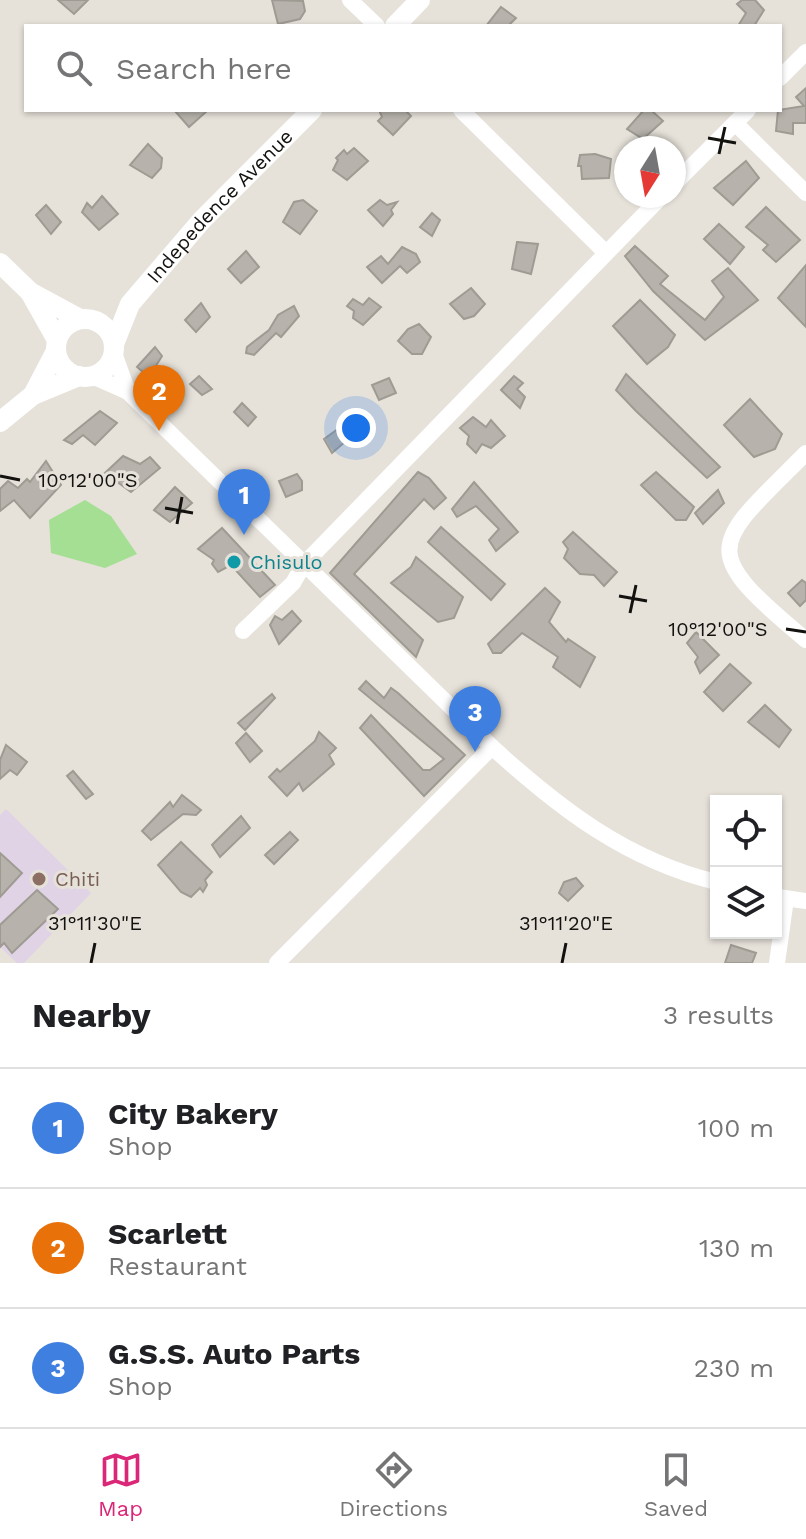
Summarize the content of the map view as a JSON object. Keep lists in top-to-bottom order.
{
  "streets": {
    "main road": ["Indepedence Avenue"]
  },
  "places": ["Chisulo", "Chiti"],
  "north": "bottom",
  "page": {
    "search": "Search here",
    "pins": ["2", "1", "3"],
    "heading": ["Nearby", "3 results"],
    "list": [
      {
        "mark": "1",
        "name": "City Bakery",
        "note": "Shop",
        "value": "100 m"
      },
      {
        "mark": "2",
        "name": "Scarlett",
        "note": "Restaurant",
        "value": "130 m"
      },
      {
        "mark": "3",
        "name": "G.S.S. Auto Parts",
        "note": "Shop",
        "value": "230 m"
      }
    ],
    "nav": ["Map", "Directions", "Saved"]
  },
  "coordinates": ["10°12'00\"S", "31°11'30\"E", "31°11'20\"E"]
}
